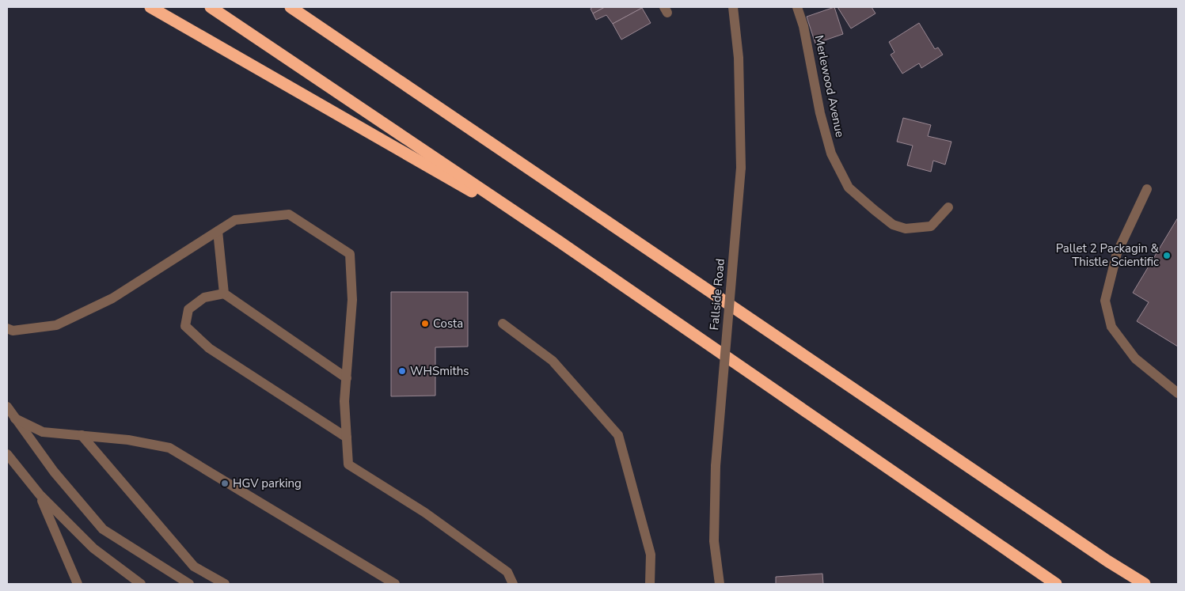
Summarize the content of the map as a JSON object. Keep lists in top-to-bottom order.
{
  "streets": {
    "street": ["Merlewood Avenue", "Fallside Road"]
  },
  "places": [
    "Pallet 2 Packagin & Thistle Scientific",
    "Costa",
    "WHSmiths",
    "HGV parking"
  ]
}
